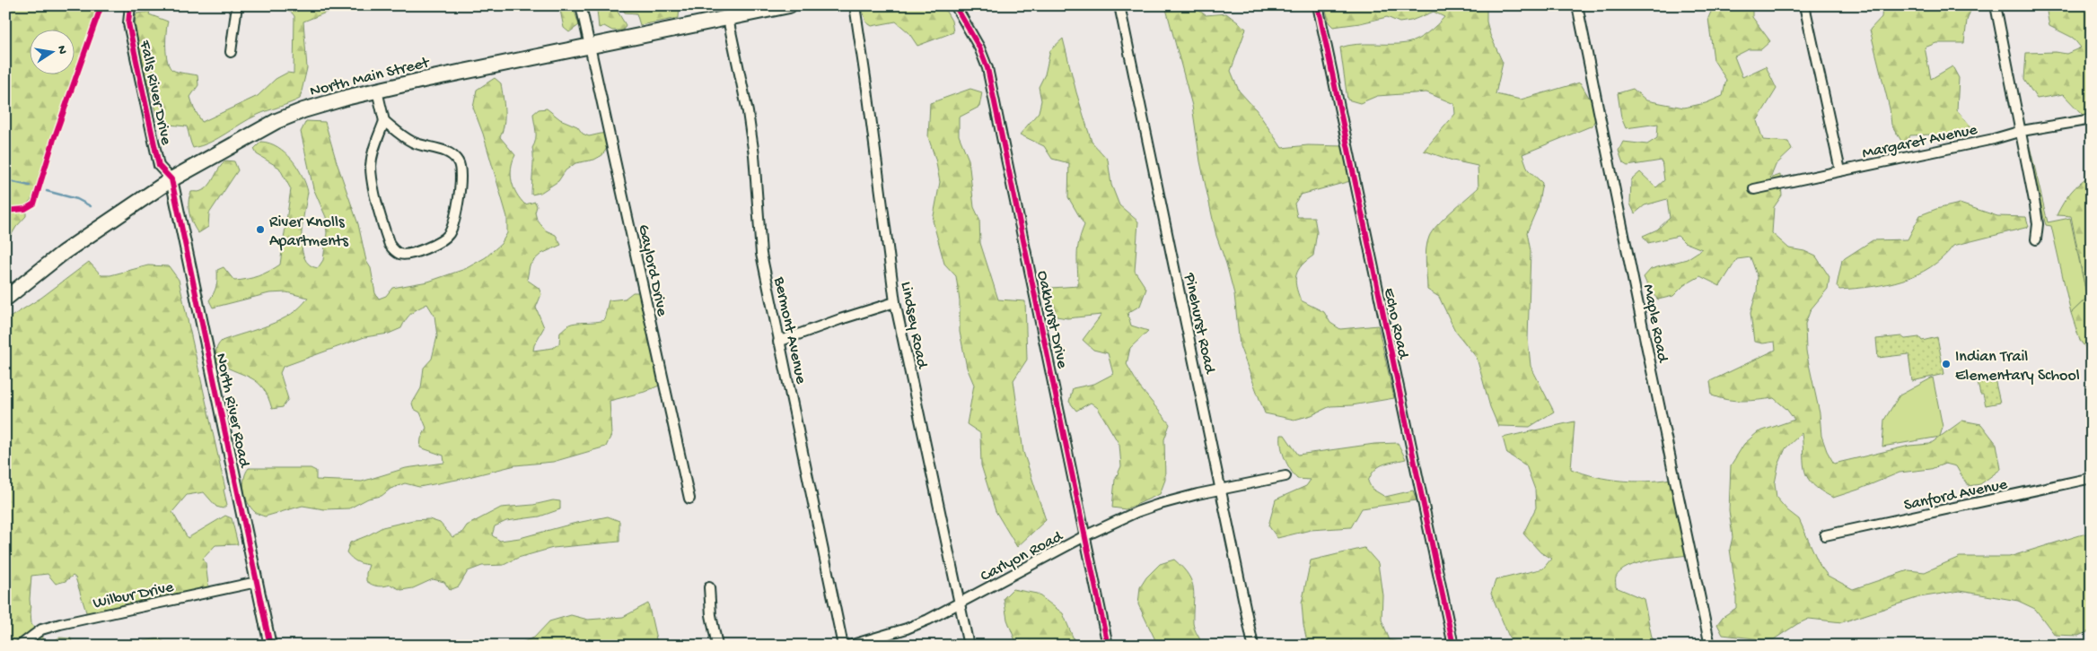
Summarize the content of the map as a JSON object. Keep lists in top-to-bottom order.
{
  "streets": {
    "main road": ["North Main Street"],
    "street": [
      "Falls River Drive",
      "Margaret Avenue",
      "Gaylord Drive",
      "Oakhurst Drive",
      "Pinehurst Road",
      "Echo Road",
      "Maple Road",
      "Lindsey Road",
      "Bermont Avenue",
      "North River Road",
      "Sanford Avenue",
      "Carlyon Road",
      "Wilbur Drive"
    ]
  },
  "crossings": [
    ["North Main Street", "Falls River Drive"],
    ["North Main Street", "Gaylord Drive"],
    ["North Main Street", "Bermont Avenue"],
    ["North Main Street", "North River Road"],
    ["Falls River Drive", "North River Road"],
    ["Oakhurst Drive", "Carlyon Road"],
    ["Pinehurst Road", "Carlyon Road"],
    ["Lindsey Road", "Carlyon Road"],
    ["North River Road", "Wilbur Drive"]
  ],
  "places": ["River Knolls Apartments", "Indian Trail Elementary School"],
  "north": "right"
}
